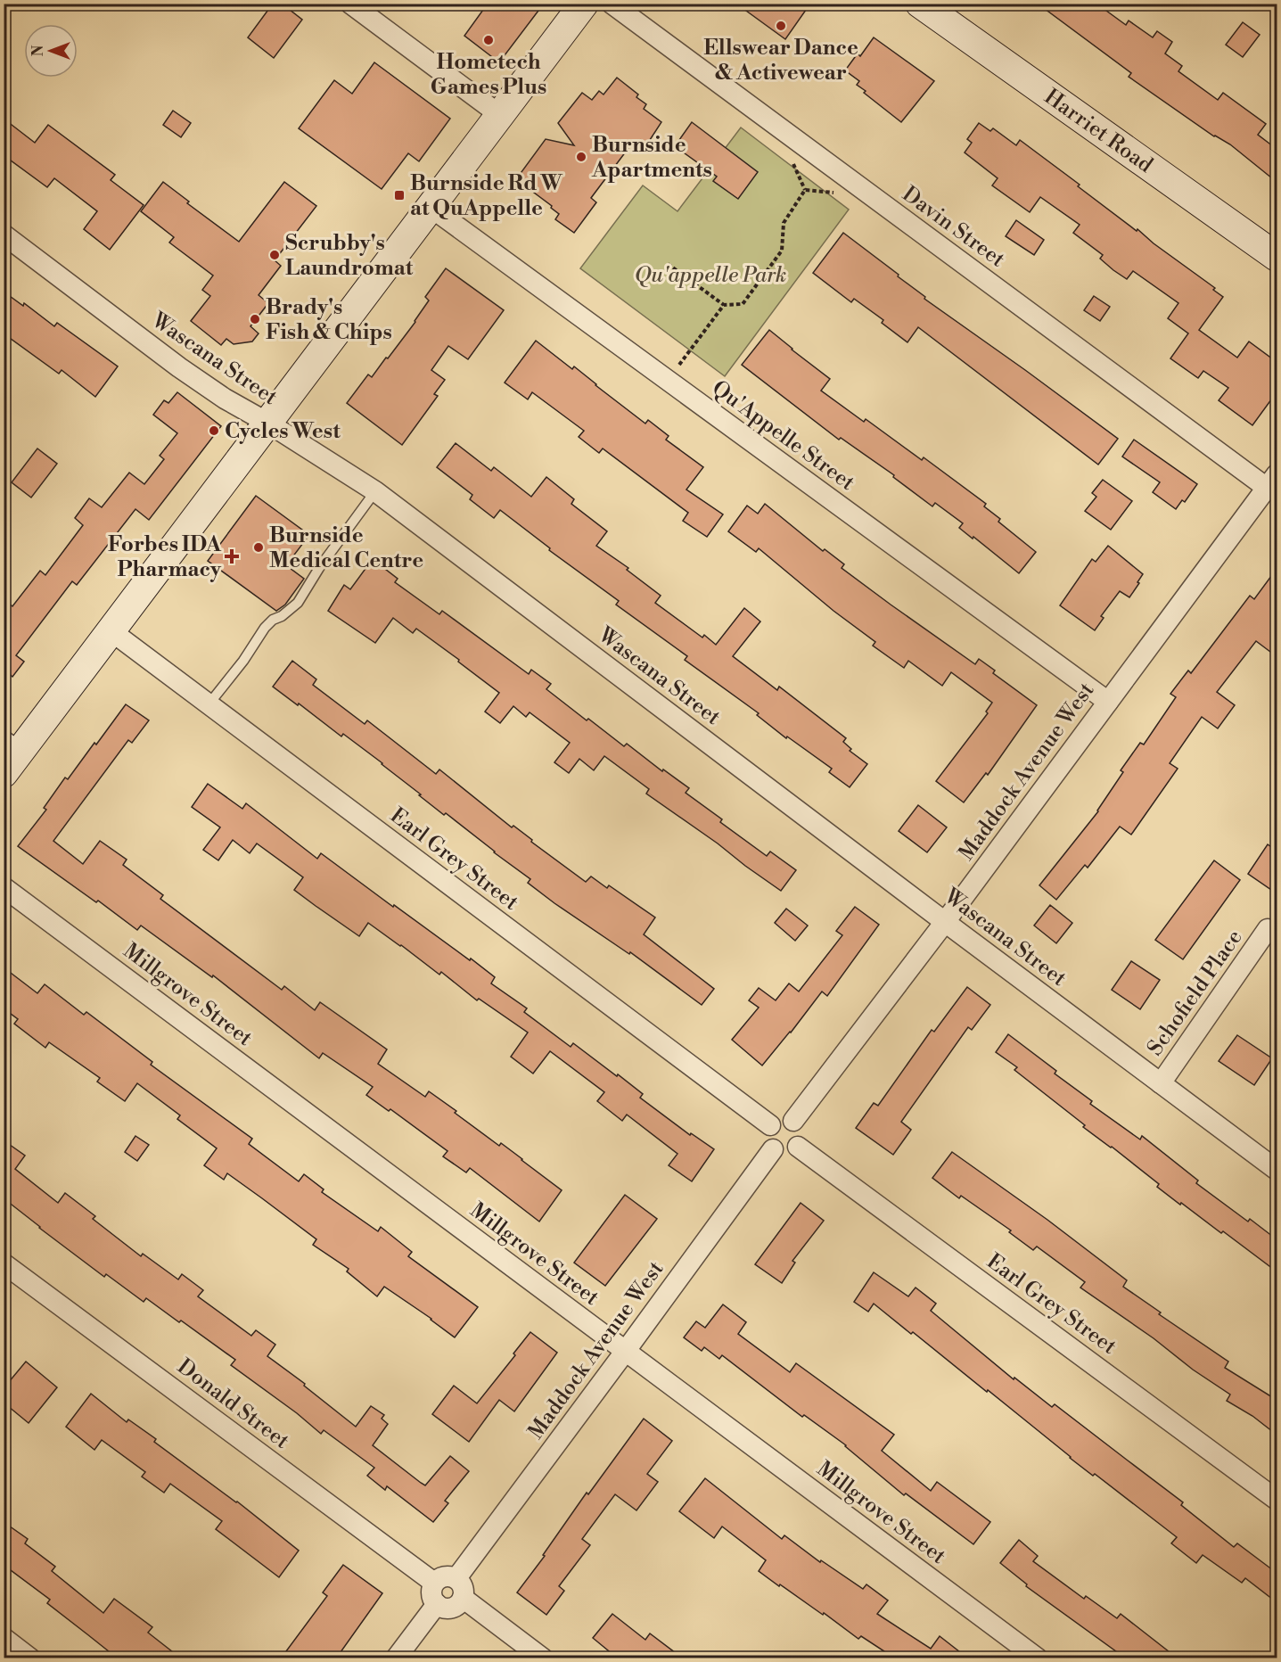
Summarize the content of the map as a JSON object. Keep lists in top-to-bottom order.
{
  "streets": {
    "main road": ["Harriet Road"],
    "street": [
      "Davin Street",
      "Wascana Street",
      "Qu'Appelle Street",
      "Maddock Avenue West",
      "Earl Grey Street",
      "Schofield Place",
      "Millgrove Street",
      "Donald Street"
    ]
  },
  "crossings": [
    ["Davin Street", "Maddock Avenue West"],
    ["Wascana Street", "Maddock Avenue West"],
    ["Wascana Street", "Schofield Place"],
    ["Qu'Appelle Street", "Maddock Avenue West"],
    ["Maddock Avenue West", "Earl Grey Street"],
    ["Maddock Avenue West", "Millgrove Street"],
    ["Maddock Avenue West", "Donald Street"]
  ],
  "parks": ["Qu'appelle Park"],
  "places": {
    "other": [
      "Ellswear Dance & Activewear",
      "Hometech Games Plus",
      "Burnside Apartments",
      "Scrubby's Laundromat",
      "Brady's Fish & Chips",
      "Cycles West",
      "Burnside Medical Centre"
    ],
    "transit": ["Burnside Rd W at QuAppelle"],
    "health": ["Forbes IDA Pharmacy"]
  },
  "north": "left"
}
